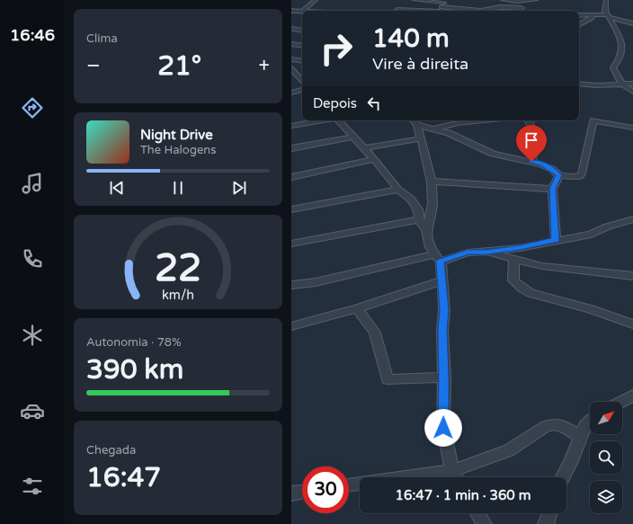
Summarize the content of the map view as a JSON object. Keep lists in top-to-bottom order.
{
  "north": "top right",
  "page": {
    "tabs": "16:46",
    "tile": [
      "Clima",
      ["Autonomia · 78%", "390 km"],
      ["Chegada", "16:47"]
    ],
    "turn": ["140 m", "Vire à direita"],
    "heat": ["−", "21°", "+"],
    "then": "Depois",
    "song": ["Night Drive", "The Halogens"],
    "limit": "30",
    "trip": "16:47 · 1 min · 360 m",
    "gauge": ["22", "km/h"]
  }
}
